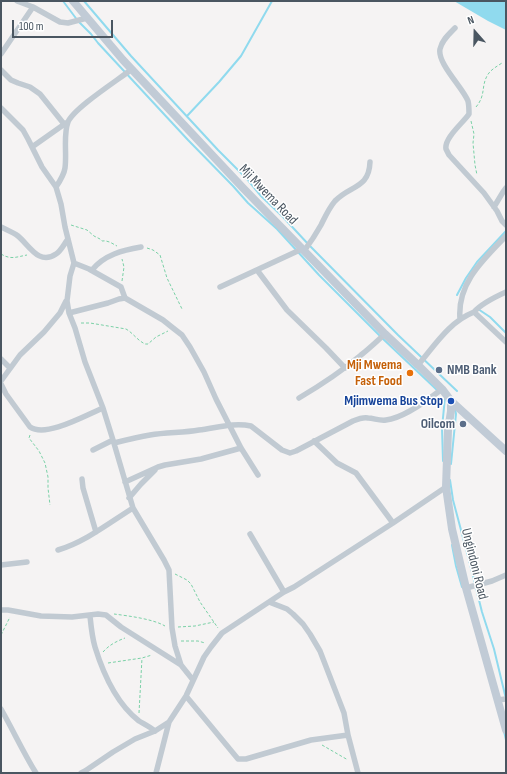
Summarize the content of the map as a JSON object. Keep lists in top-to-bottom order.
{
  "streets": {
    "main road": ["Mji Mwema Road", "Ungindoni Road"]
  },
  "crossings": [
    ["Mji Mwema Road", "Ungindoni Road"]
  ],
  "places": [
    "NMB Bank",
    "Mji Mwema Fast Food",
    "Mjimwema Bus Stop",
    "Oilcom"
  ],
  "scale_bar": "100 m",
  "north": "top"
}
